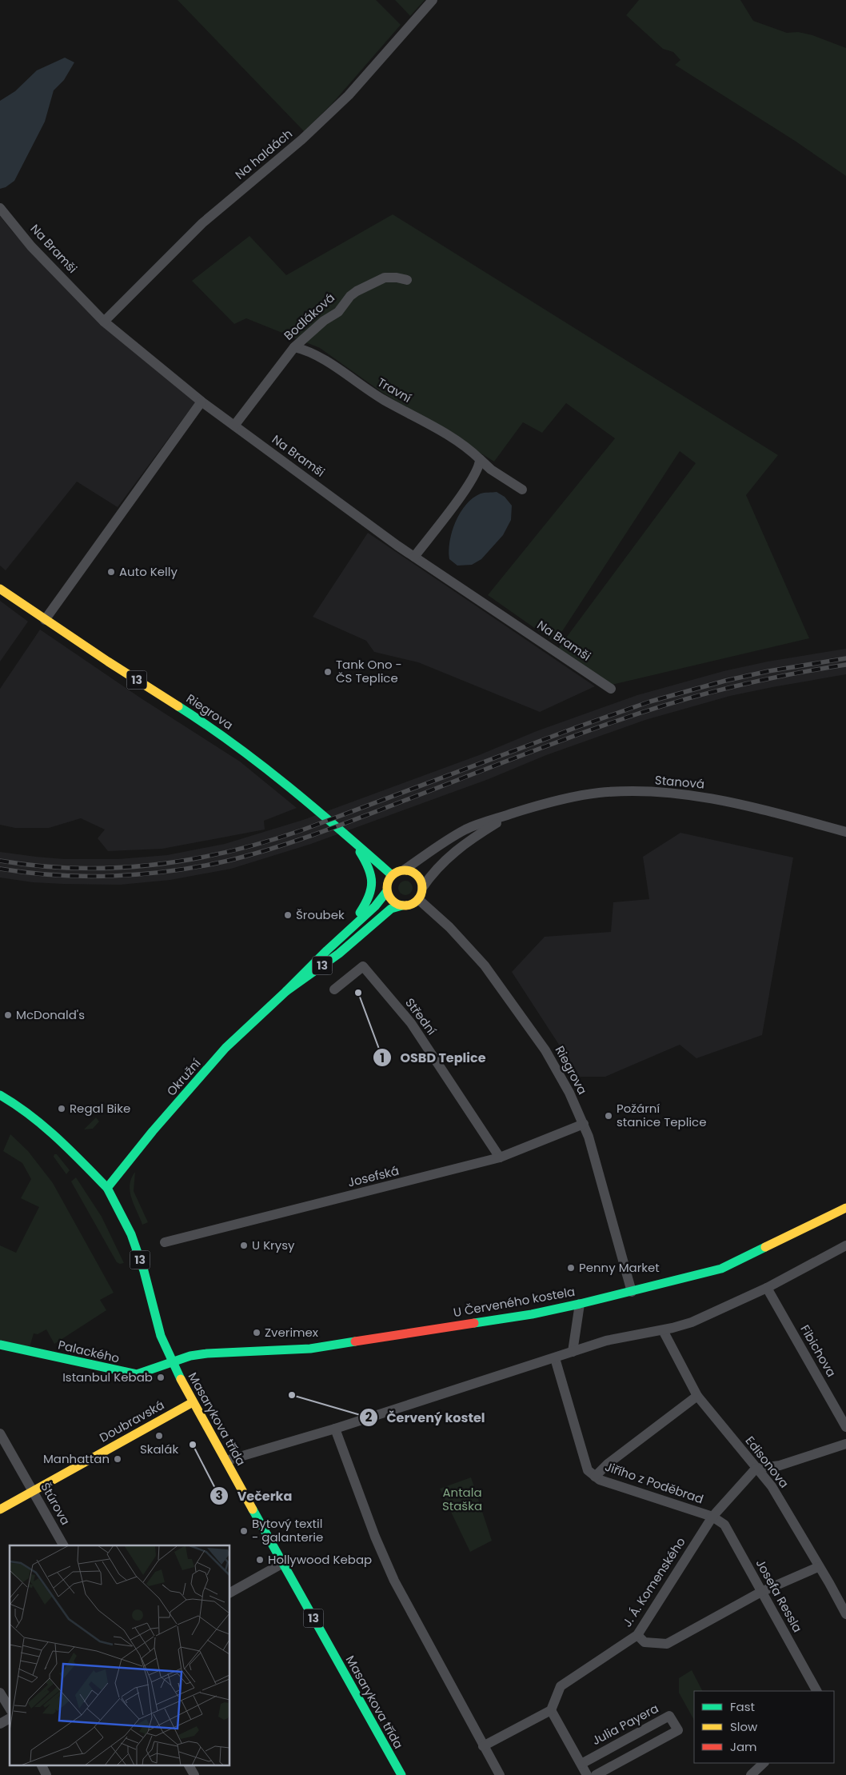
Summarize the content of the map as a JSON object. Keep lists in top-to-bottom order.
{
  "streets": {
    "main road": [
      "13",
      "Riegrova",
      "Okružní",
      "U Červeného kostela",
      "Palackého",
      "Masarykova třída",
      "Doubravská"
    ],
    "street": [
      "Na haldách",
      "Na Bramši",
      "Bodláková",
      "Travní",
      "Stanová",
      "Střední",
      "Josefská",
      "Fibichova",
      "Edisonova",
      "Jiřího z Poděbrad",
      "Štúrova",
      "J. Á. Komenského",
      "Josefa Ressla",
      "Julia Payera"
    ]
  },
  "crossings": [
    ["Na haldách", "Na Bramši"],
    ["Na Bramši", "Bodláková"],
    ["Bodláková", "Travní"],
    ["13", "Riegrova"],
    ["13", "Stanová"],
    ["13", "Okružní"],
    ["Riegrova", "Stanová"],
    ["Riegrova", "Okružní"],
    ["Riegrova", "Josefská"],
    ["Riegrova", "U Červeného kostela"],
    ["Stanová", "Okružní"],
    ["Střední", "Josefská"],
    ["Okružní", "Masarykova třída"],
    ["U Červeného kostela", "Palackého"],
    ["U Červeného kostela", "Masarykova třída"],
    ["Palackého", "Masarykova třída"],
    ["Masarykova třída", "Doubravská"],
    ["Doubravská", "Štúrova"],
    ["Edisonova", "J. Á. Komenského"],
    ["Jiřího z Poděbrad", "J. Á. Komenského"],
    ["Jiřího z Poděbrad", "Josefa Ressla"],
    ["J. Á. Komenského", "Josefa Ressla"]
  ],
  "parks": ["Antala Staška"],
  "places": [
    "Auto Kelly",
    "Tank Ono - ČS Teplice",
    "Šroubek",
    "OSBD Teplice",
    "McDonald's",
    "Regal Bike",
    "Požární stanice Teplice",
    "U Krysy",
    "Penny Market",
    "Zverimex",
    "Istanbul Kebab",
    "Červený kostel",
    "Skalák",
    "Večerka",
    "Manhattan",
    "Bytový textil - galanterie",
    "Hollywood Kebap"
  ],
  "legend": ["Fast", "Slow", "Jam"]
}
